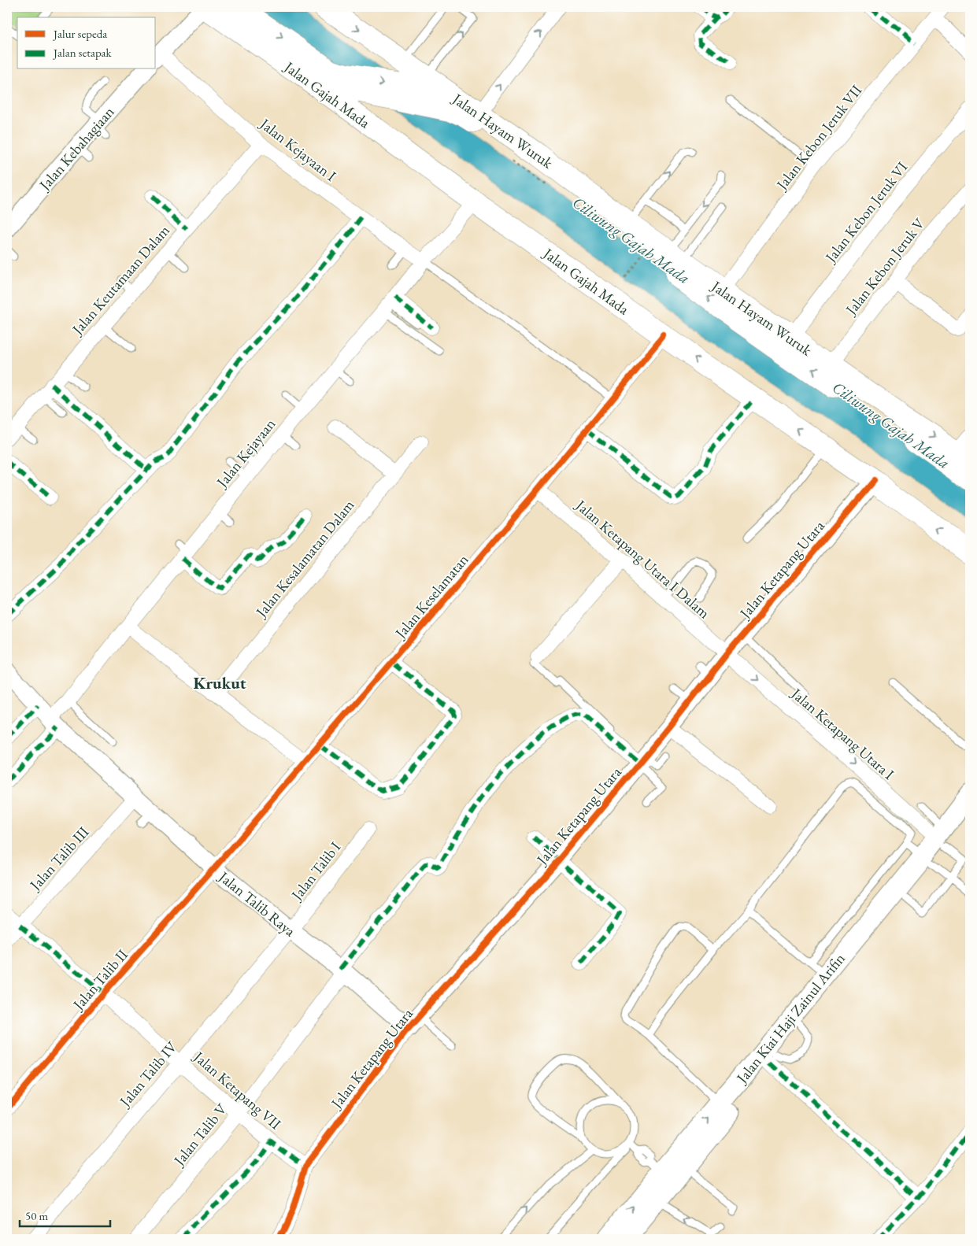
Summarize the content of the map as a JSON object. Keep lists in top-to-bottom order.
{
  "streets": {
    "main road": ["Jalan Gajah Mada", "Jalan Hayam Wuruk", "Jalan Kiai Haji Zainul Arifin"],
    "street": [
      "Jalan Kebon Jeruk VII",
      "Jalan Kebahagiaan",
      "Jalan Kejayaan I",
      "Jalan Kebon Jeruk VI",
      "Jalan Kebon Jeruk V",
      "Jalan Keutamaan Dalam",
      "Jalan Kejayaan",
      "Jalan Kesalamatan Dalam",
      "Jalan Ketapang Utara I Dalam",
      "Jalan Ketapang Utara",
      "Jalan Keselamatan",
      "Jalan Ketapang Utara I",
      "Jalan Talib III",
      "Jalan Talib I",
      "Jalan Talib Raya",
      "Jalan Talib II",
      "Jalan Talib IV",
      "Jalan Ketapang VII",
      "Jalan Talib V"
    ]
  },
  "crossings": [
    ["Jalan Gajah Mada", "Jalan Hayam Wuruk"],
    ["Jalan Gajah Mada", "Jalan Ketapang Utara"],
    ["Jalan Gajah Mada", "Jalan Keselamatan"],
    ["Jalan Hayam Wuruk", "Jalan Kebon Jeruk VII"],
    ["Jalan Hayam Wuruk", "Jalan Kebon Jeruk VI"],
    ["Jalan Hayam Wuruk", "Jalan Kebon Jeruk V"],
    ["Jalan Kejayaan I", "Jalan Keutamaan Dalam"],
    ["Jalan Kejayaan I", "Jalan Kejayaan"],
    ["Jalan Kejayaan", "Jalan Talib Raya"],
    ["Jalan Ketapang Utara I Dalam", "Jalan Ketapang Utara"],
    ["Jalan Ketapang Utara I Dalam", "Jalan Keselamatan"],
    ["Jalan Ketapang Utara I Dalam", "Jalan Ketapang Utara I"],
    ["Jalan Ketapang Utara", "Jalan Ketapang Utara I"],
    ["Jalan Ketapang Utara", "Jalan Talib Raya"],
    ["Jalan Ketapang Utara", "Jalan Ketapang VII"],
    ["Jalan Ketapang Utara", "Jalan Talib V"],
    ["Jalan Keselamatan", "Jalan Talib Raya"],
    ["Jalan Keselamatan", "Jalan Talib II"],
    ["Jalan Ketapang Utara I", "Jalan Kiai Haji Zainul Arifin"],
    ["Jalan Talib III", "Jalan Talib Raya"],
    ["Jalan Talib III", "Jalan Ketapang VII"],
    ["Jalan Talib I", "Jalan Talib Raya"],
    ["Jalan Talib I", "Jalan Talib IV"],
    ["Jalan Talib Raya", "Jalan Talib II"],
    ["Jalan Talib Raya", "Jalan Talib IV"],
    ["Jalan Talib Raya", "Jalan Talib V"],
    ["Jalan Talib II", "Jalan Ketapang VII"],
    ["Jalan Talib IV", "Jalan Ketapang VII"],
    ["Jalan Ketapang VII", "Jalan Talib V"]
  ],
  "districts": ["Krukut"],
  "water": ["Ciliwung Gajah Mada"],
  "legend": ["Jalur sepeda", "Jalan setapak"],
  "scale_bar": "50 m"
}
